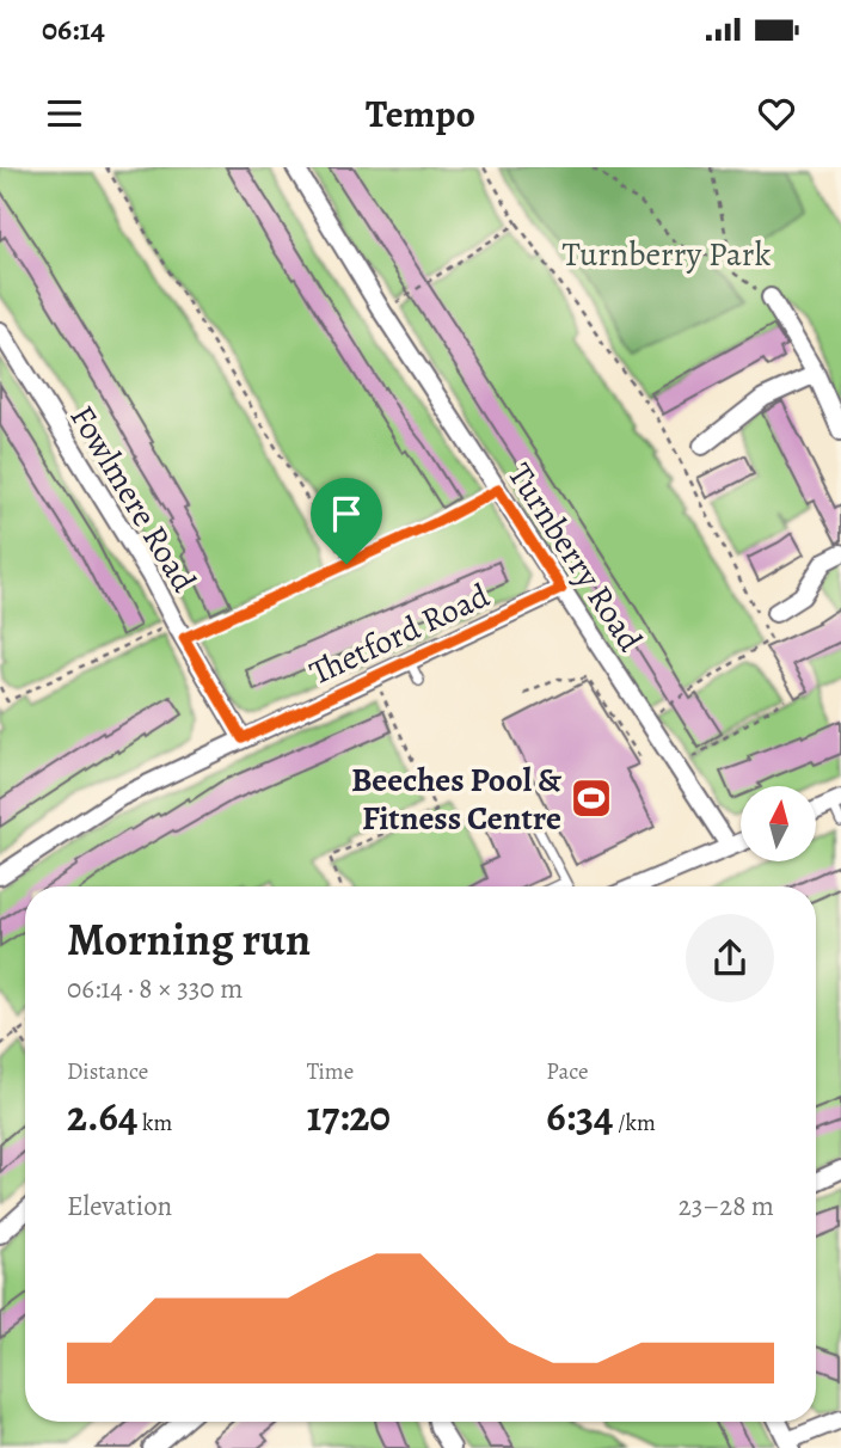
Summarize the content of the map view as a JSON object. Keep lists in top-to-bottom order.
{
  "streets": {
    "street": ["Fowlmere Road", "Turnberry Road", "Thetford Road"]
  },
  "crossings": [
    ["Fowlmere Road", "Thetford Road"],
    ["Turnberry Road", "Thetford Road"]
  ],
  "parks": ["Turnberry Park"],
  "places": {
    "sports": ["Beeches Pool & Fitness Centre"]
  },
  "north": "top",
  "page": {
    "status": "06:14",
    "header": "Tempo",
    "heading": ["Morning run", "06:14 · 8 × 330 m"],
    "stats": [
      ["Distance", "2.64 km"],
      ["Time", "17:20"],
      ["Pace", "6:34 /km"]
    ],
    "chart": ["Elevation", "23–28 m"]
  }
}
